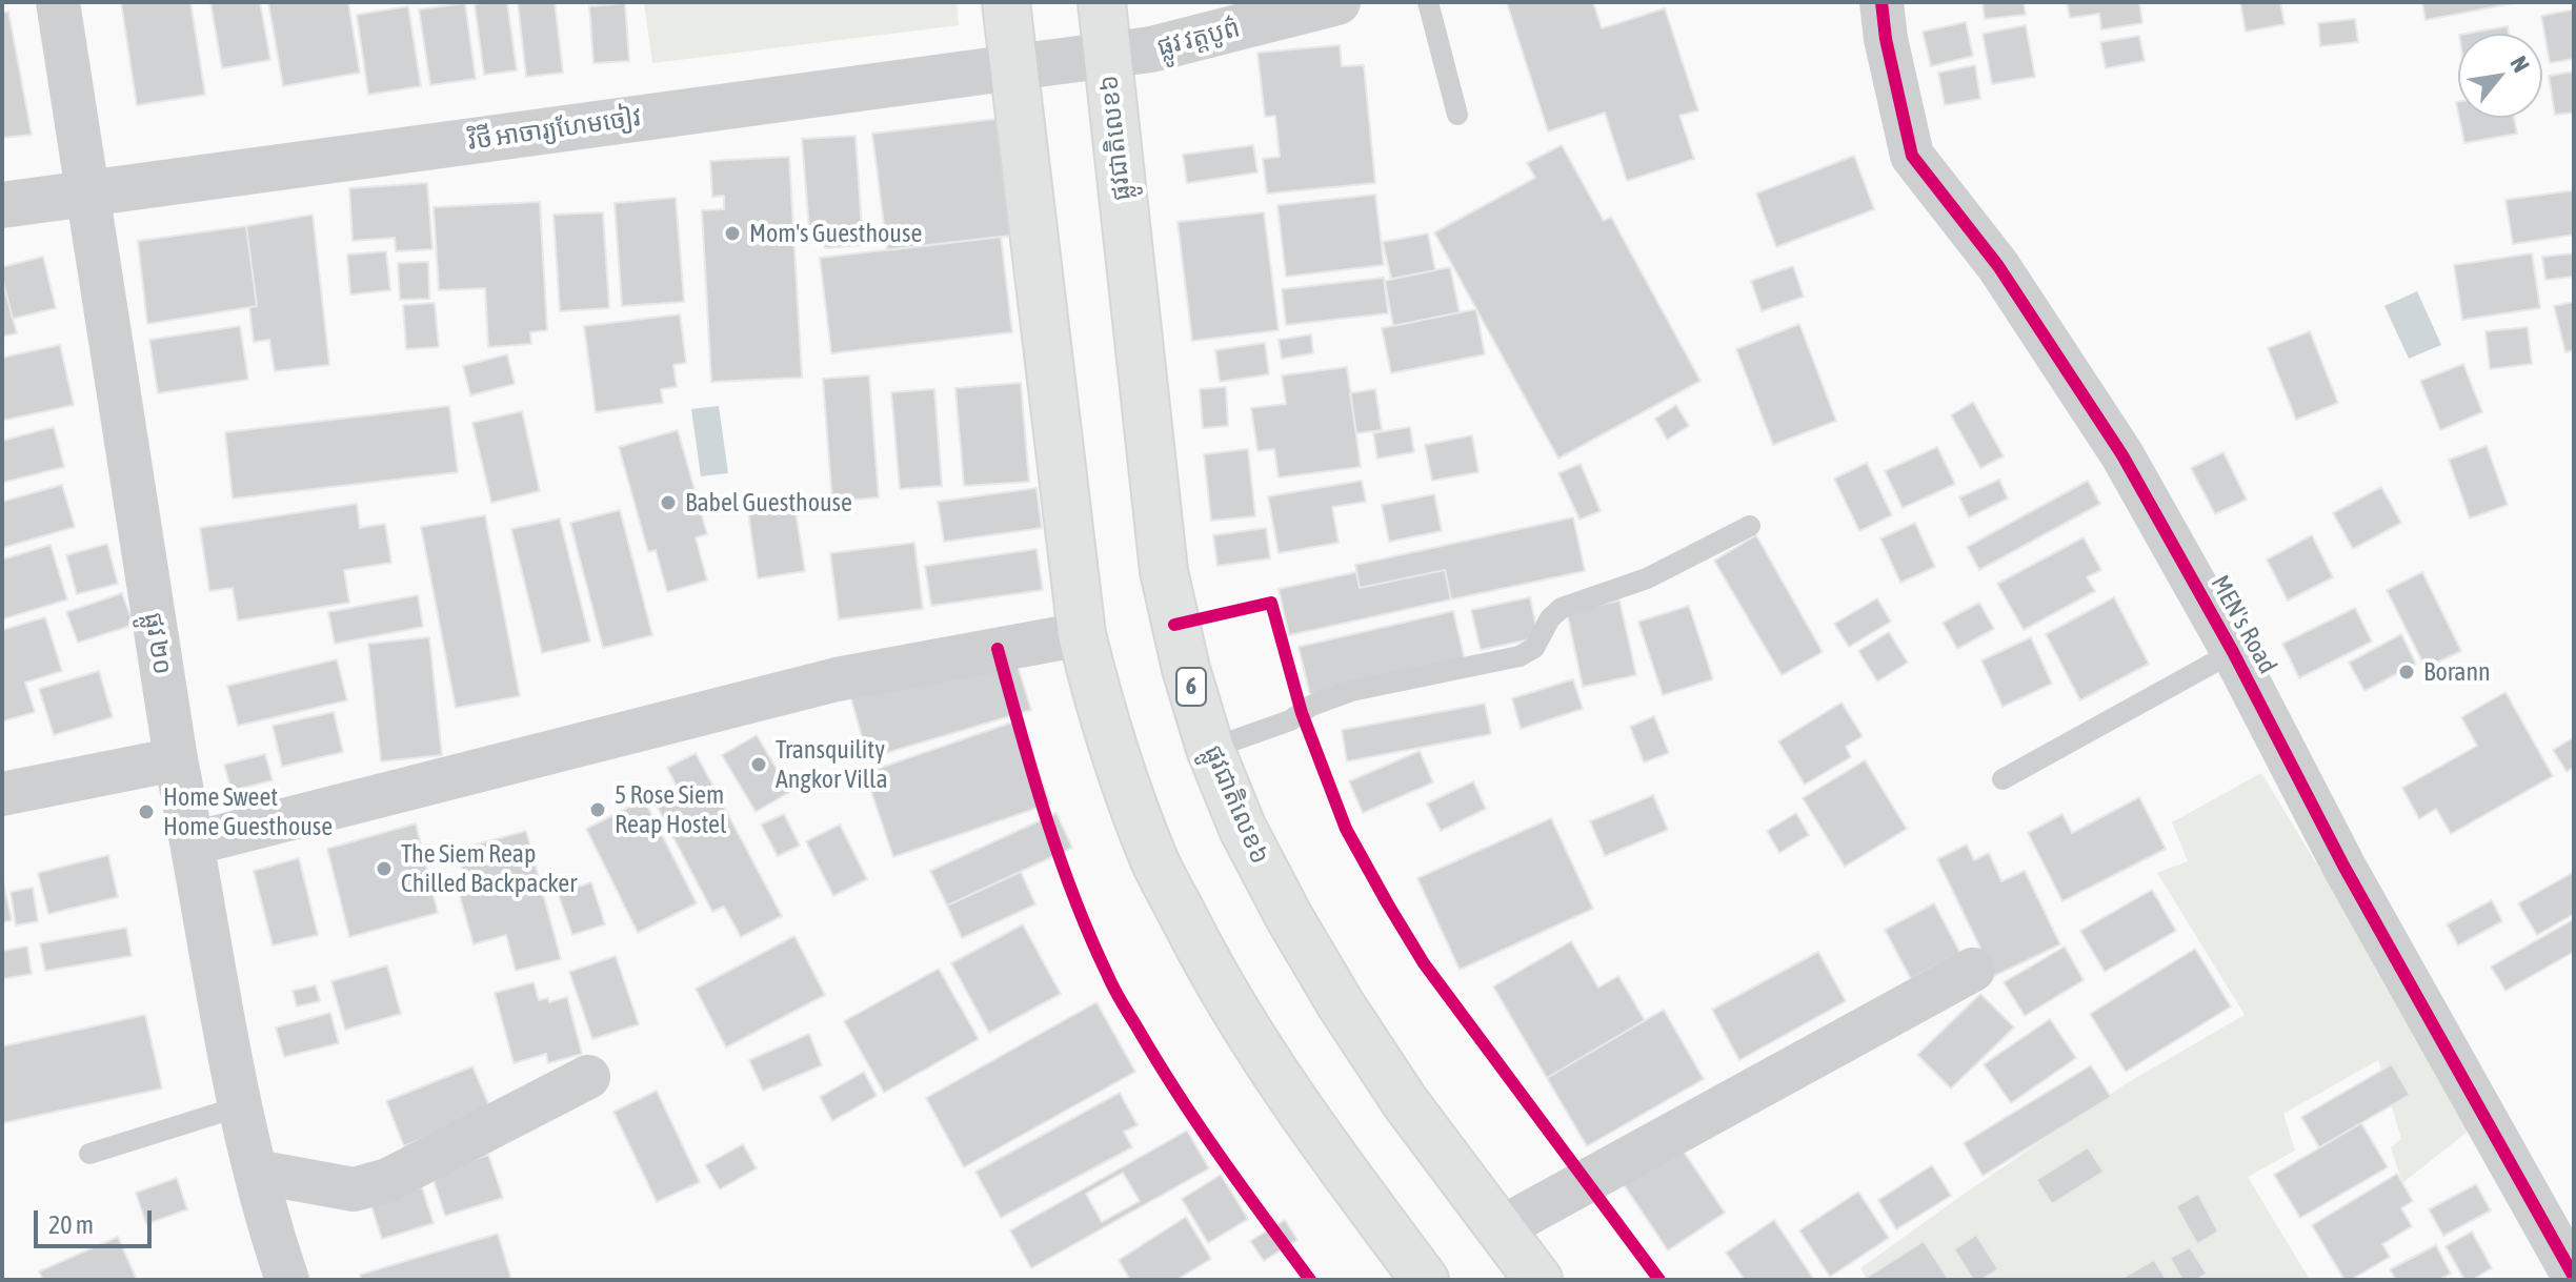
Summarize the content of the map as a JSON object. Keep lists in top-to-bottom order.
{
  "streets": {
    "main road": ["ផ្លូវជាតិលេខ៦", "6"],
    "street": [
      "ផ្លូវ វត្តបូព៌",
      "វិថី អាចារ្យហែមចៀវ",
      "MEN's Road",
      "ផ្លូវ ២០"
    ]
  },
  "crossings": [
    ["ផ្លូវ វត្តបូព៌", "វិថី អាចារ្យហែមចៀវ"],
    ["ផ្លូវ វត្តបូព៌", "ផ្លូវជាតិលេខ៦"],
    ["វិថី អាចារ្យហែមចៀវ", "ផ្លូវជាតិលេខ៦"],
    ["វិថី អាចារ្យហែមចៀវ", "ផ្លូវ ២០"]
  ],
  "places": [
    "Mom's Guesthouse",
    "Babel Guesthouse",
    "Borann",
    "Transquility Angkor Villa",
    "5 Rose Siem Reap Hostel",
    "Home Sweet Home Guesthouse",
    "The Siem Reap Chilled Backpacker"
  ],
  "scale_bar": "20 m",
  "north": "top right"
}
